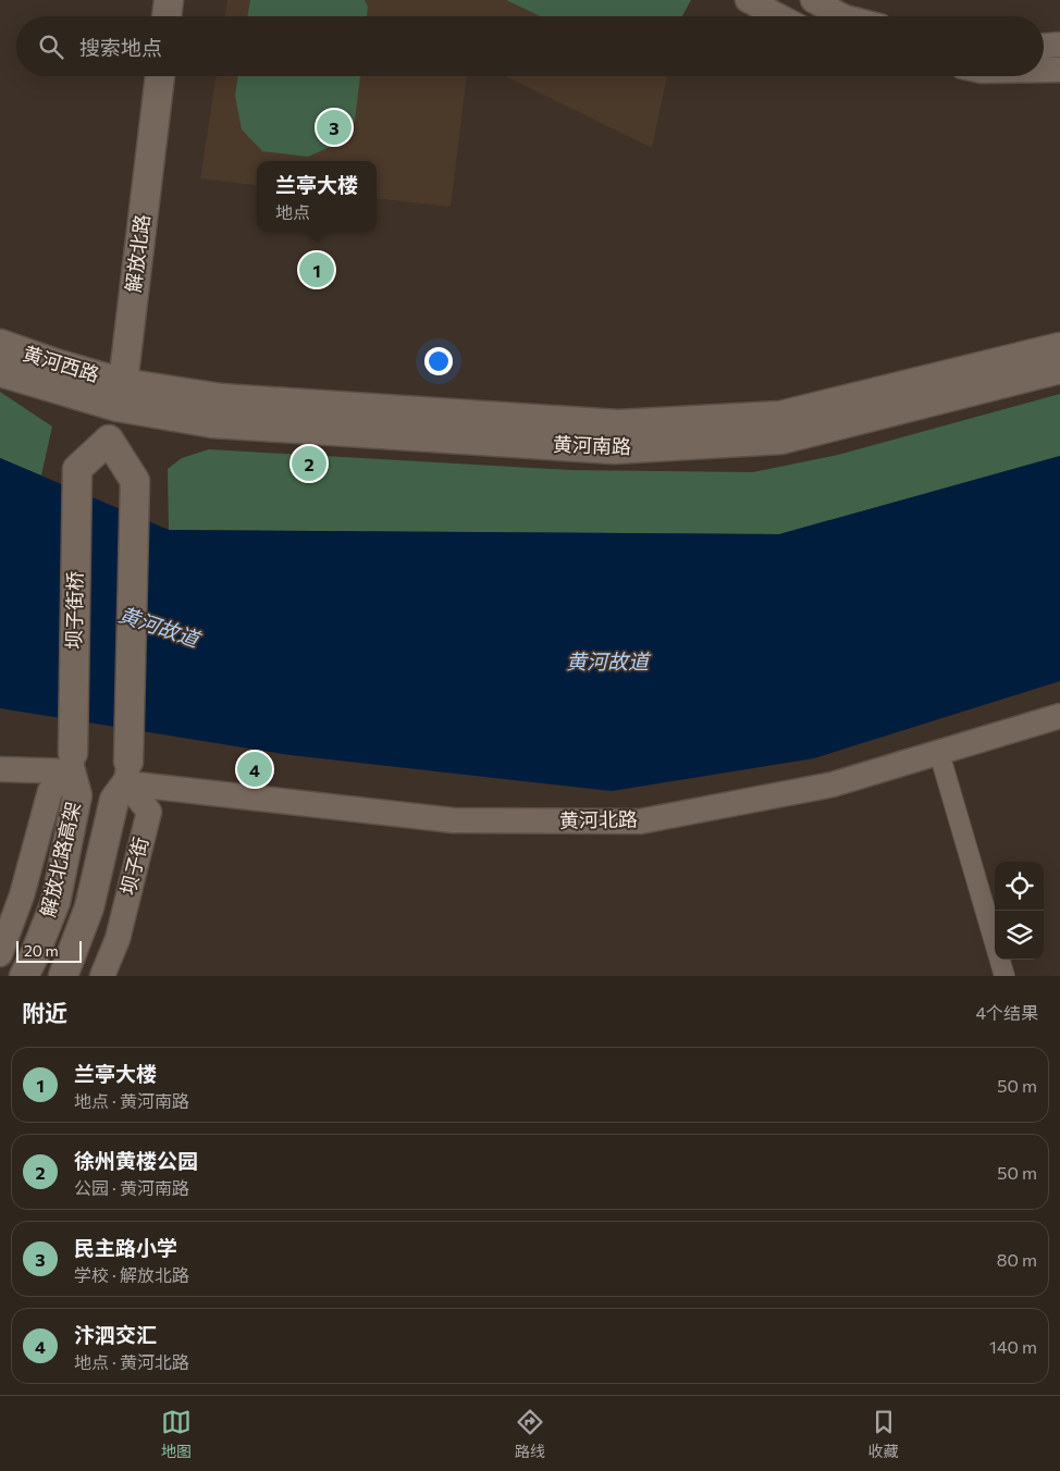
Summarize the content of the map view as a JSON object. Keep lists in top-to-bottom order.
{
  "streets": {
    "main road": [
      "解放北路",
      "黄河西路",
      "黄河南路",
      "坝子街桥",
      "解放北路高架"
    ],
    "street": ["黄河北路", "坝子街"]
  },
  "crossings": [
    ["解放北路", "黄河西路"],
    ["解放北路", "黄河南路"],
    ["解放北路", "坝子街桥"],
    ["黄河西路", "黄河南路"],
    ["坝子街桥", "解放北路高架"],
    ["黄河北路", "解放北路高架"],
    ["黄河北路", "坝子街"],
    ["解放北路高架", "坝子街"]
  ],
  "water": ["黄河故道"],
  "scale_bar": "20 m",
  "page": {
    "search": "搜索地点",
    "pins": [
      "3",
      "1",
      "2",
      "4"
    ],
    "popup": ["兰亭大楼", "地点"],
    "scale": "20 m",
    "heading": ["附近", "4个结果"],
    "list": [
      {
        "mark": "1",
        "name": "兰亭大楼",
        "note": "地点 · 黄河南路",
        "value": "50 m"
      },
      {
        "mark": "2",
        "name": "徐州黄楼公园",
        "note": "公园 · 黄河南路",
        "value": "50 m"
      },
      {
        "mark": "3",
        "name": "民主路小学",
        "note": "学校 · 解放北路",
        "value": "80 m"
      },
      {
        "mark": "4",
        "name": "汴泗交汇",
        "note": "地点 · 黄河北路",
        "value": "140 m"
      }
    ],
    "nav": ["地图", "路线", "收藏"]
  }
}
